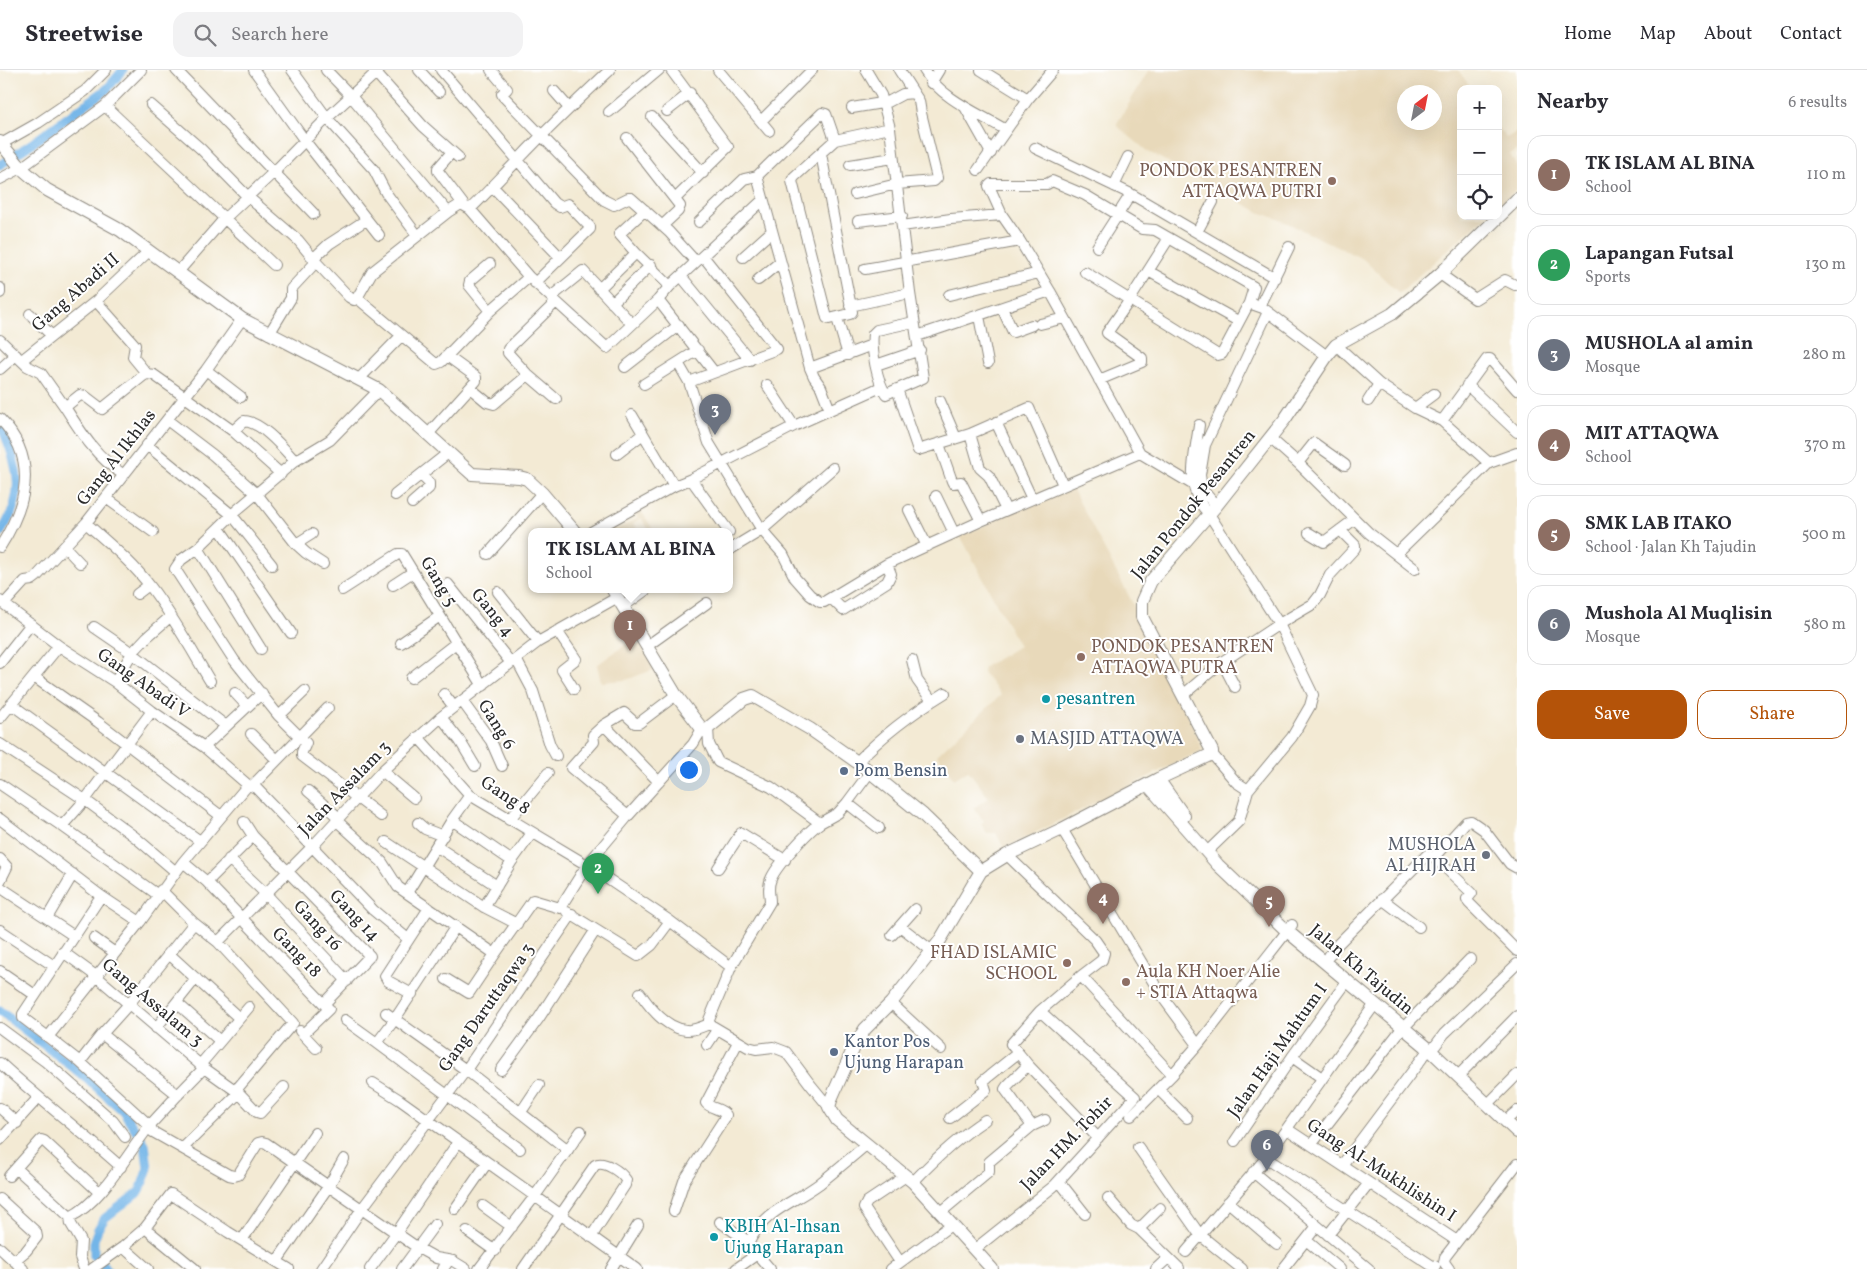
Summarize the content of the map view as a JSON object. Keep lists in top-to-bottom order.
{
  "streets": {
    "street": [
      "Gang Abadi II",
      "Gang Al Ikhlas",
      "Jalan Pondok Pesantren",
      "Gang 5",
      "Gang 4",
      "Gang Abadi V",
      "Gang 6",
      "Jalan Assalam 3",
      "Gang 8",
      "Gang 14",
      "Gang 16",
      "Gang 18",
      "Jalan Kh Tajudin",
      "Gang Assalam 3",
      "Gang Daruttaqwa 3",
      "Jalan Haji Mahtum I",
      "Jalan HM. Tohir",
      "Gang AI-Mukhlishin I"
    ]
  },
  "crossings": [
    ["Gang Al Ikhlas", "Gang Abadi V"],
    ["Gang 5", "Jalan Assalam 3"],
    ["Gang 4", "Jalan Assalam 3"],
    ["Gang Abadi V", "Jalan Assalam 3"],
    ["Gang 6", "Jalan Assalam 3"],
    ["Jalan Assalam 3", "Gang 8"],
    ["Jalan Assalam 3", "Gang 14"],
    ["Jalan Assalam 3", "Gang 16"],
    ["Jalan Assalam 3", "Gang 18"],
    ["Gang 14", "Gang 16"],
    ["Gang 14", "Gang 18"],
    ["Jalan Kh Tajudin", "Jalan Haji Mahtum I"]
  ],
  "places": [
    "PONDOK PESANTREN ATTAQWA PUTRI",
    "PONDOK PESANTREN ATTAQWA PUTRA",
    "pesantren",
    "MASJID ATTAQWA",
    "Pom Bensin",
    "MUSHOLA AL HIJRAH",
    "FHAD ISLAMIC SCHOOL",
    "Aula KH Noer Alie + STIA Attaqwa",
    "Kantor Pos Ujung Harapan",
    "KBIH Al-Ihsan Ujung Harapan"
  ],
  "north": "top right",
  "page": {
    "header": "Streetwise",
    "search": "Search here",
    "nav": [
      "Home",
      "Map",
      "About",
      "Contact"
    ],
    "heading": ["Nearby", "6 results"],
    "map_buttons": ["+", "−"],
    "list": [
      {
        "mark": "1",
        "name": "TK ISLAM AL BINA",
        "note": "School",
        "value": "110 m"
      },
      {
        "mark": "2",
        "name": "Lapangan Futsal",
        "note": "Sports",
        "value": "130 m"
      },
      {
        "mark": "3",
        "name": "MUSHOLA al amin",
        "note": "Mosque",
        "value": "280 m"
      },
      {
        "mark": "4",
        "name": "MIT ATTAQWA",
        "note": "School",
        "value": "370 m"
      },
      {
        "mark": "5",
        "name": "SMK LAB ITAKO",
        "note": "School · Jalan Kh Tajudin",
        "value": "500 m"
      },
      {
        "mark": "6",
        "name": "Mushola Al Muqlisin",
        "note": "Mosque",
        "value": "580 m"
      }
    ],
    "pins": [
      "3",
      "1",
      "2",
      "4",
      "5",
      "6"
    ],
    "popup": ["TK ISLAM AL BINA", "School"],
    "buttons": ["Save", "Share"]
  }
}
